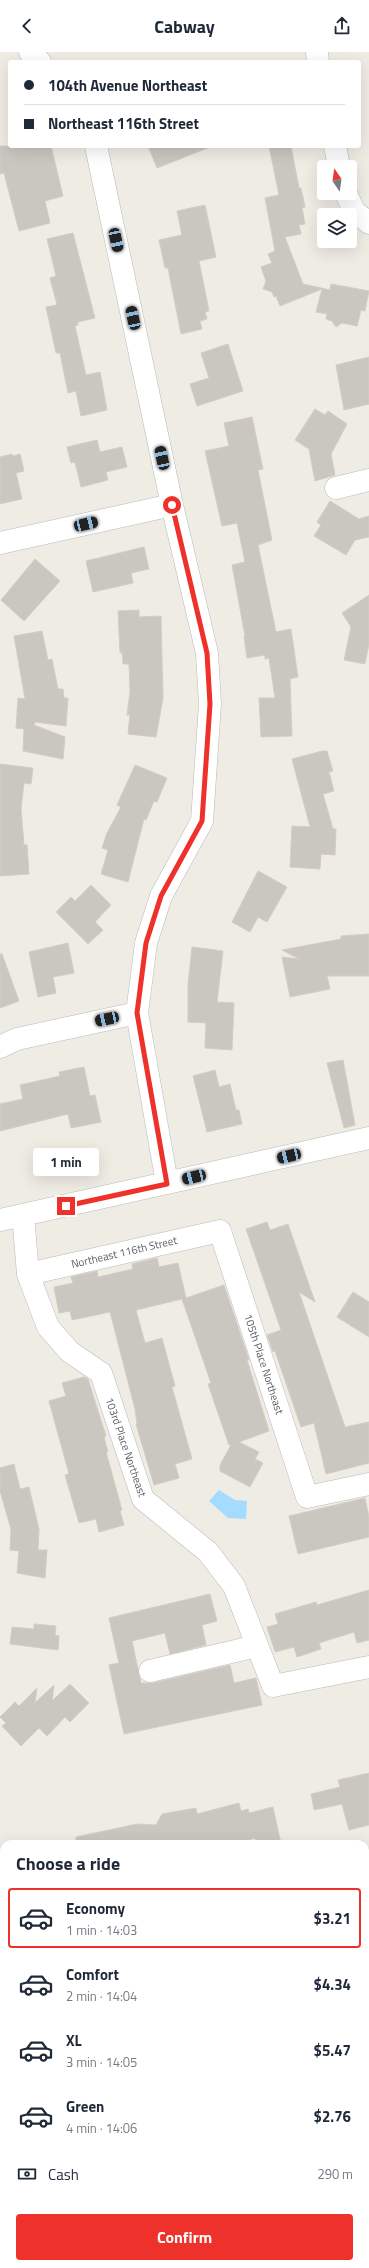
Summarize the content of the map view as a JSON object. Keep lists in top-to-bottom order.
{
  "streets": {
    "street": ["Northeast 116th Street", "105th Place Northeast", "103rd Place Northeast"]
  },
  "crossings": [
    ["Northeast 116th Street", "105th Place Northeast"],
    ["Northeast 116th Street", "103rd Place Northeast"]
  ],
  "north": "top",
  "page": {
    "header": "Cabway",
    "banner": ["104th Avenue Northeast", "Northeast 116th Street"],
    "bubble": "1 min",
    "heading": "Choose a ride",
    "list": [
      {
        "name": "Economy",
        "note": "1 min · 14:03",
        "value": "$3.21"
      },
      {
        "name": "Comfort",
        "note": "2 min · 14:04",
        "value": "$4.34"
      },
      {
        "name": "XL",
        "note": "3 min · 14:05",
        "value": "$5.47"
      },
      {
        "name": "Green",
        "note": "4 min · 14:06",
        "value": "$2.76"
      }
    ],
    "pay": ["Cash", "290 m"],
    "buttons": "Confirm"
  }
}
